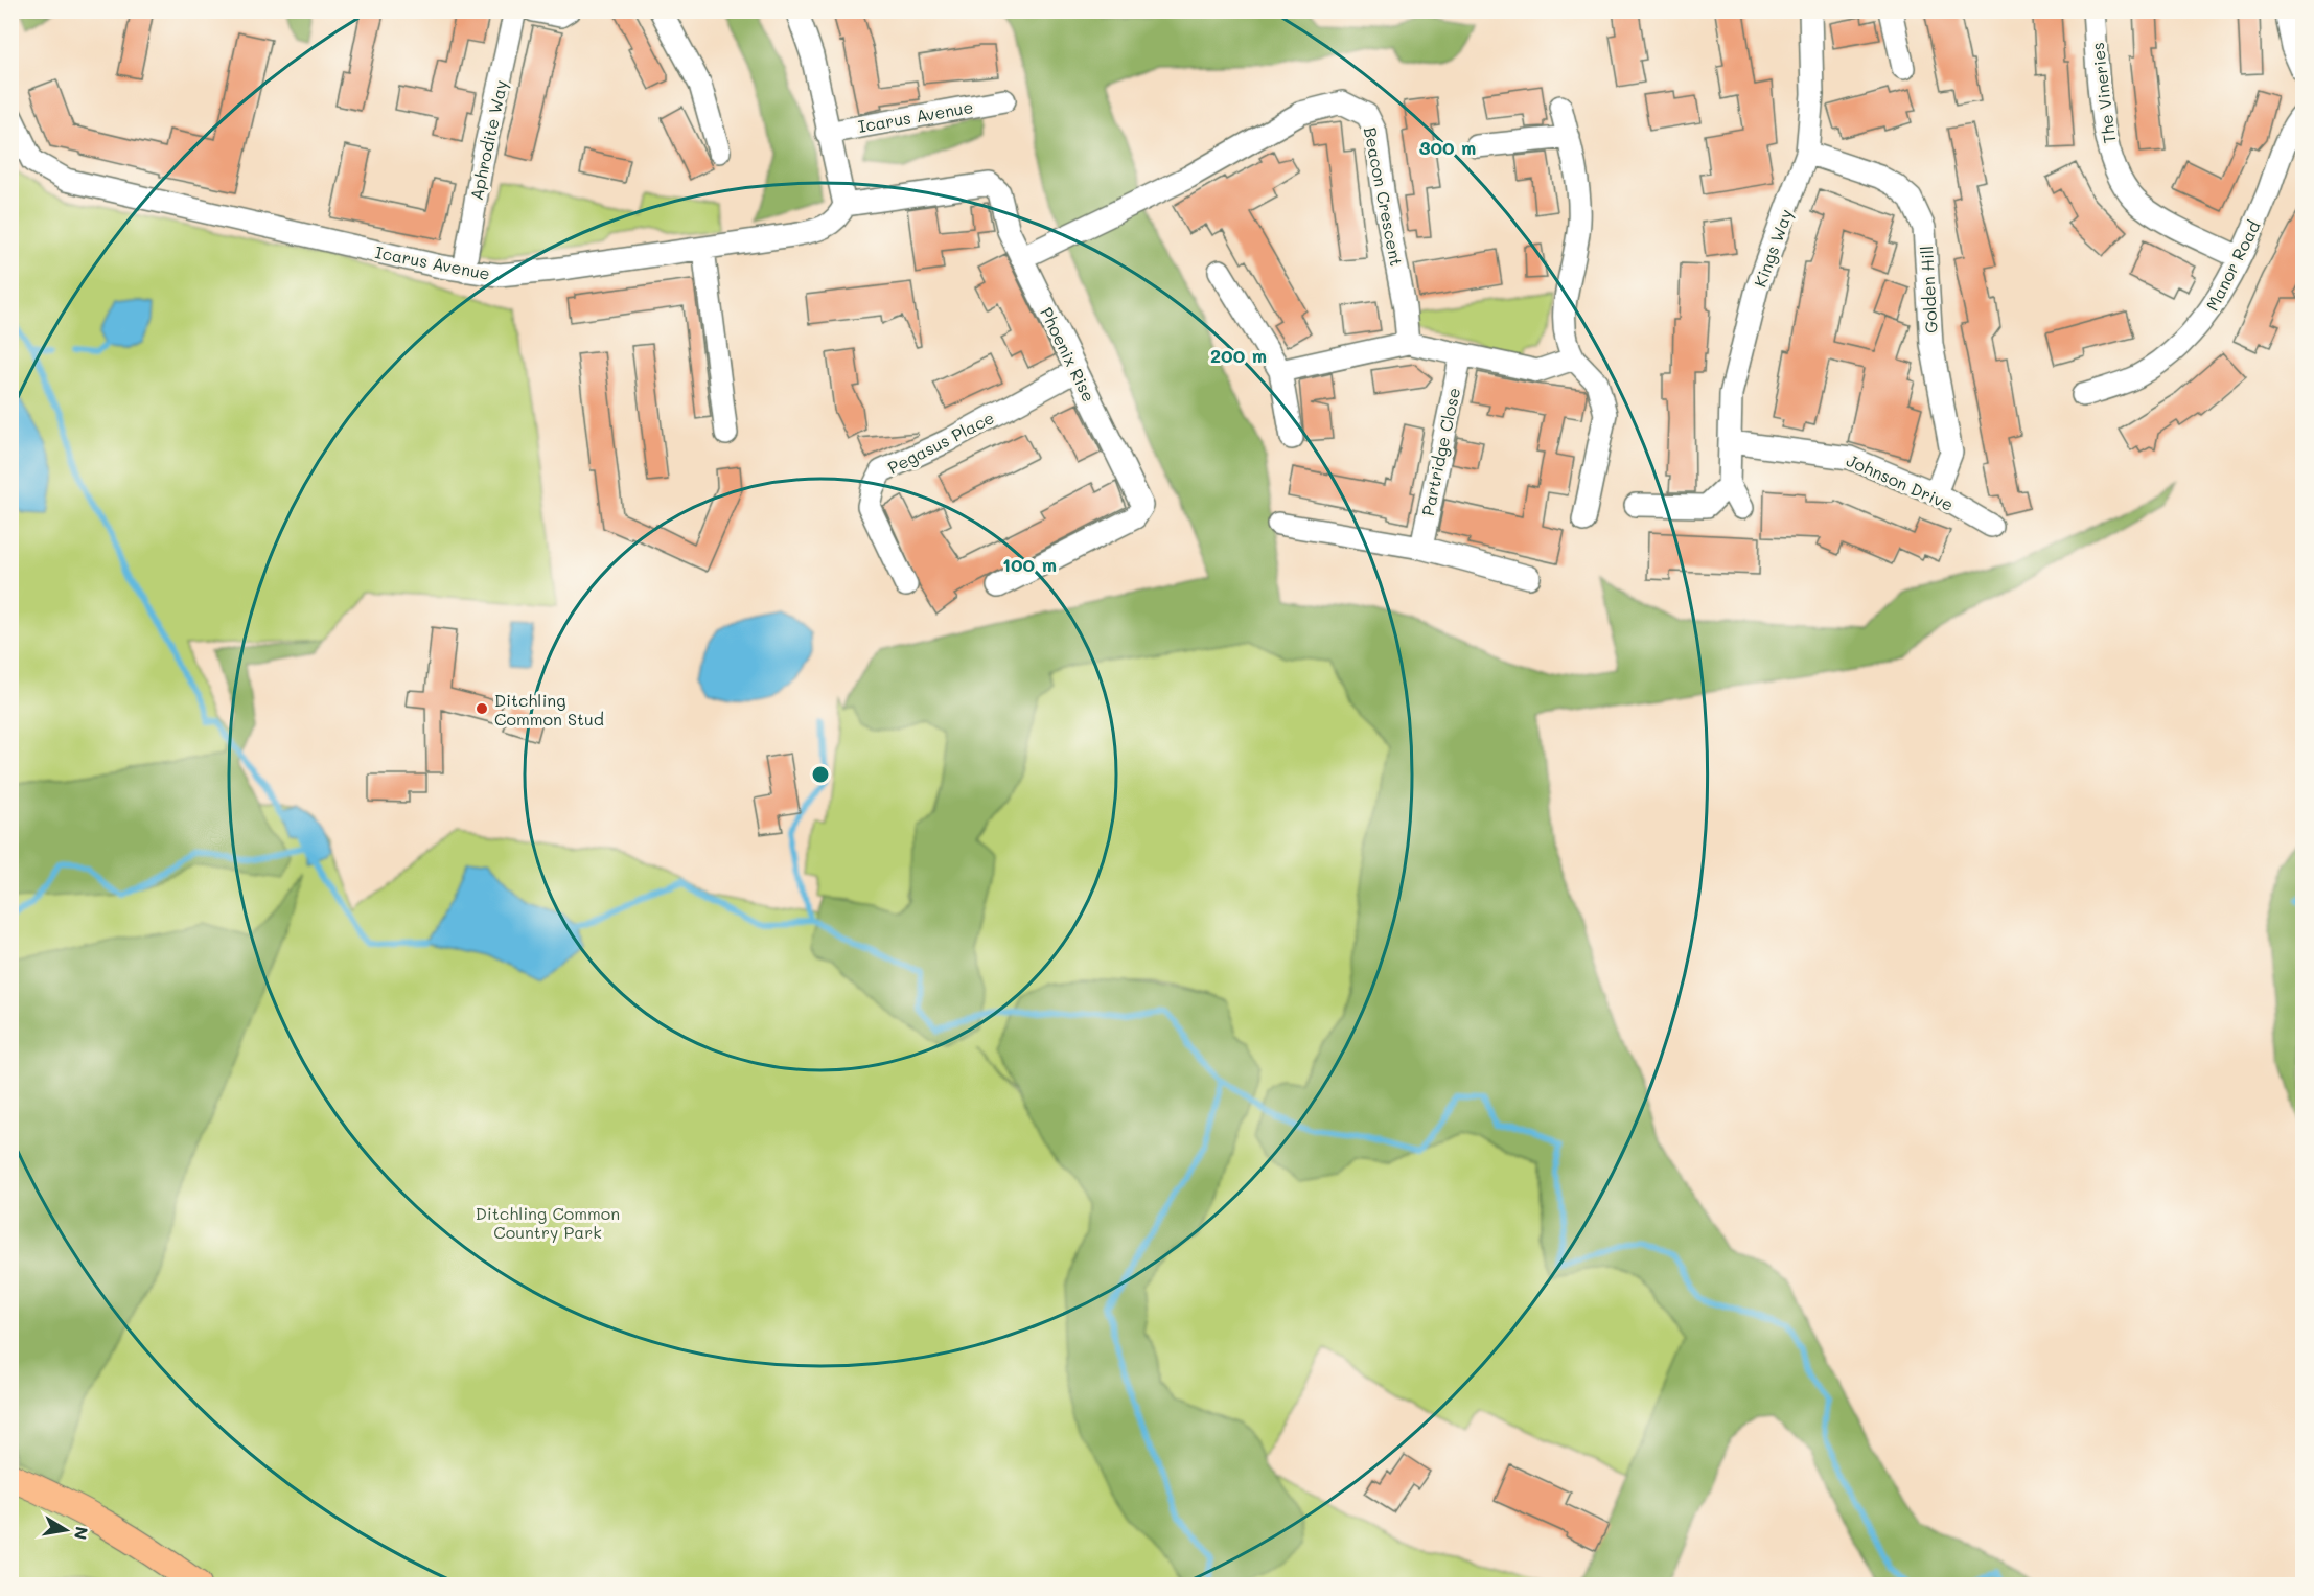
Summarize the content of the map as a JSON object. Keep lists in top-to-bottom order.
{
  "streets": {
    "street": [
      "The Vineries",
      "Icarus Avenue",
      "Aphrodite Way",
      "Beacon Crescent",
      "Kings Way",
      "Manor Road",
      "Golden Hill",
      "Phoenix Rise",
      "Pegasus Place",
      "Partridge Close",
      "Johnson Drive"
    ]
  },
  "crossings": [
    ["The Vineries", "Manor Road"],
    ["Icarus Avenue", "Aphrodite Way"],
    ["Icarus Avenue", "Phoenix Rise"],
    ["Beacon Crescent", "Phoenix Rise"],
    ["Kings Way", "Golden Hill"],
    ["Kings Way", "Johnson Drive"],
    ["Golden Hill", "Johnson Drive"],
    ["Phoenix Rise", "Pegasus Place"]
  ],
  "parks": ["Ditchling Common Country Park"],
  "places": ["Ditchling Common Stud"],
  "north": "right",
  "rings": ["300 m", "200 m", "100 m"]
}
